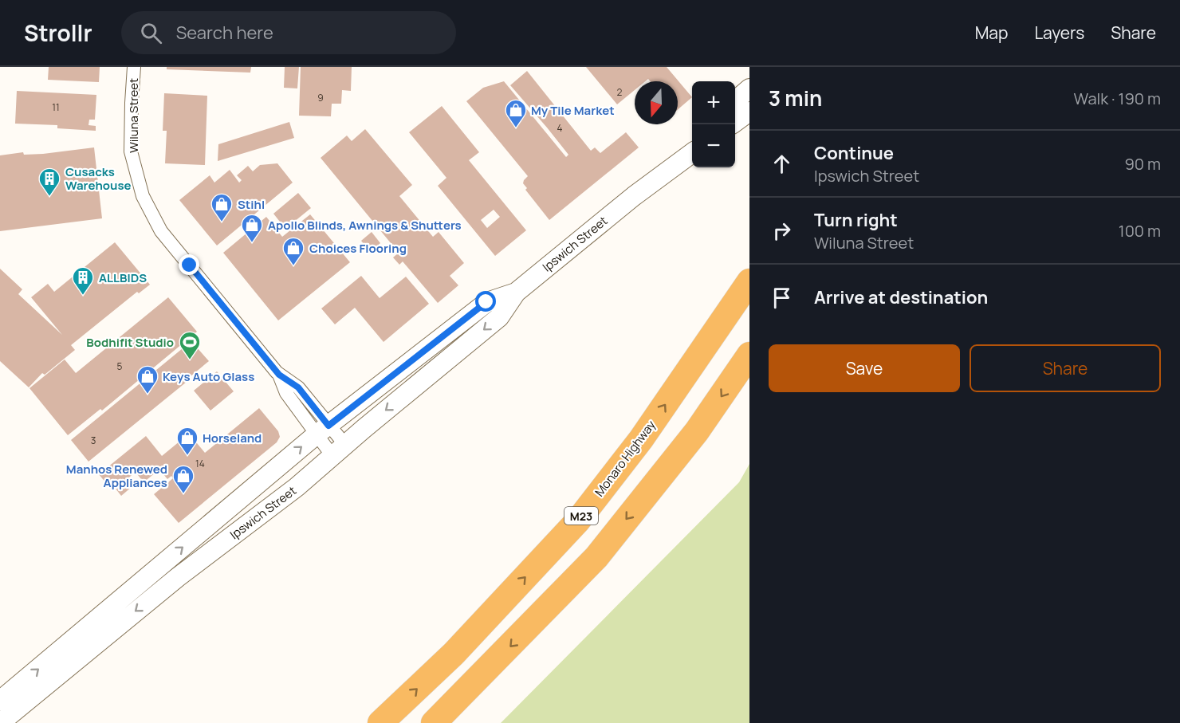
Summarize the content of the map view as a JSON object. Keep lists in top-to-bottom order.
{
  "streets": {
    "highway": ["Monaro Highway", "M23"],
    "main road": ["Ipswich Street"],
    "street": ["Wiluna Street"]
  },
  "crossings": [
    ["Wiluna Street", "Ipswich Street"]
  ],
  "places": {
    "shop": [
      "My Tile Market",
      "Stihl",
      "Apollo Blinds, Awnings & Shutters",
      "Choices Flooring",
      "Keys Auto Glass",
      "Horseland",
      "Manhos Renewed Appliances"
    ],
    "building": ["Cusacks Warehouse", "ALLBIDS"],
    "sports": ["Bodhifit Studio"]
  },
  "house_numbers": [
    "2",
    "9",
    "11",
    "4",
    "5",
    "3",
    "14"
  ],
  "north": "bottom",
  "page": {
    "header": "Strollr",
    "search": "Search here",
    "nav": ["Map", "Layers", "Share"],
    "heading": ["3 min", "Walk · 190 m"],
    "map_buttons": ["+", "−"],
    "list": [
      ["Continue", "Ipswich Street", "90 m"],
      ["Turn right", "Wiluna Street", "100 m"],
      "Arrive at destination"
    ],
    "buttons": ["Save", "Share"]
  }
}
